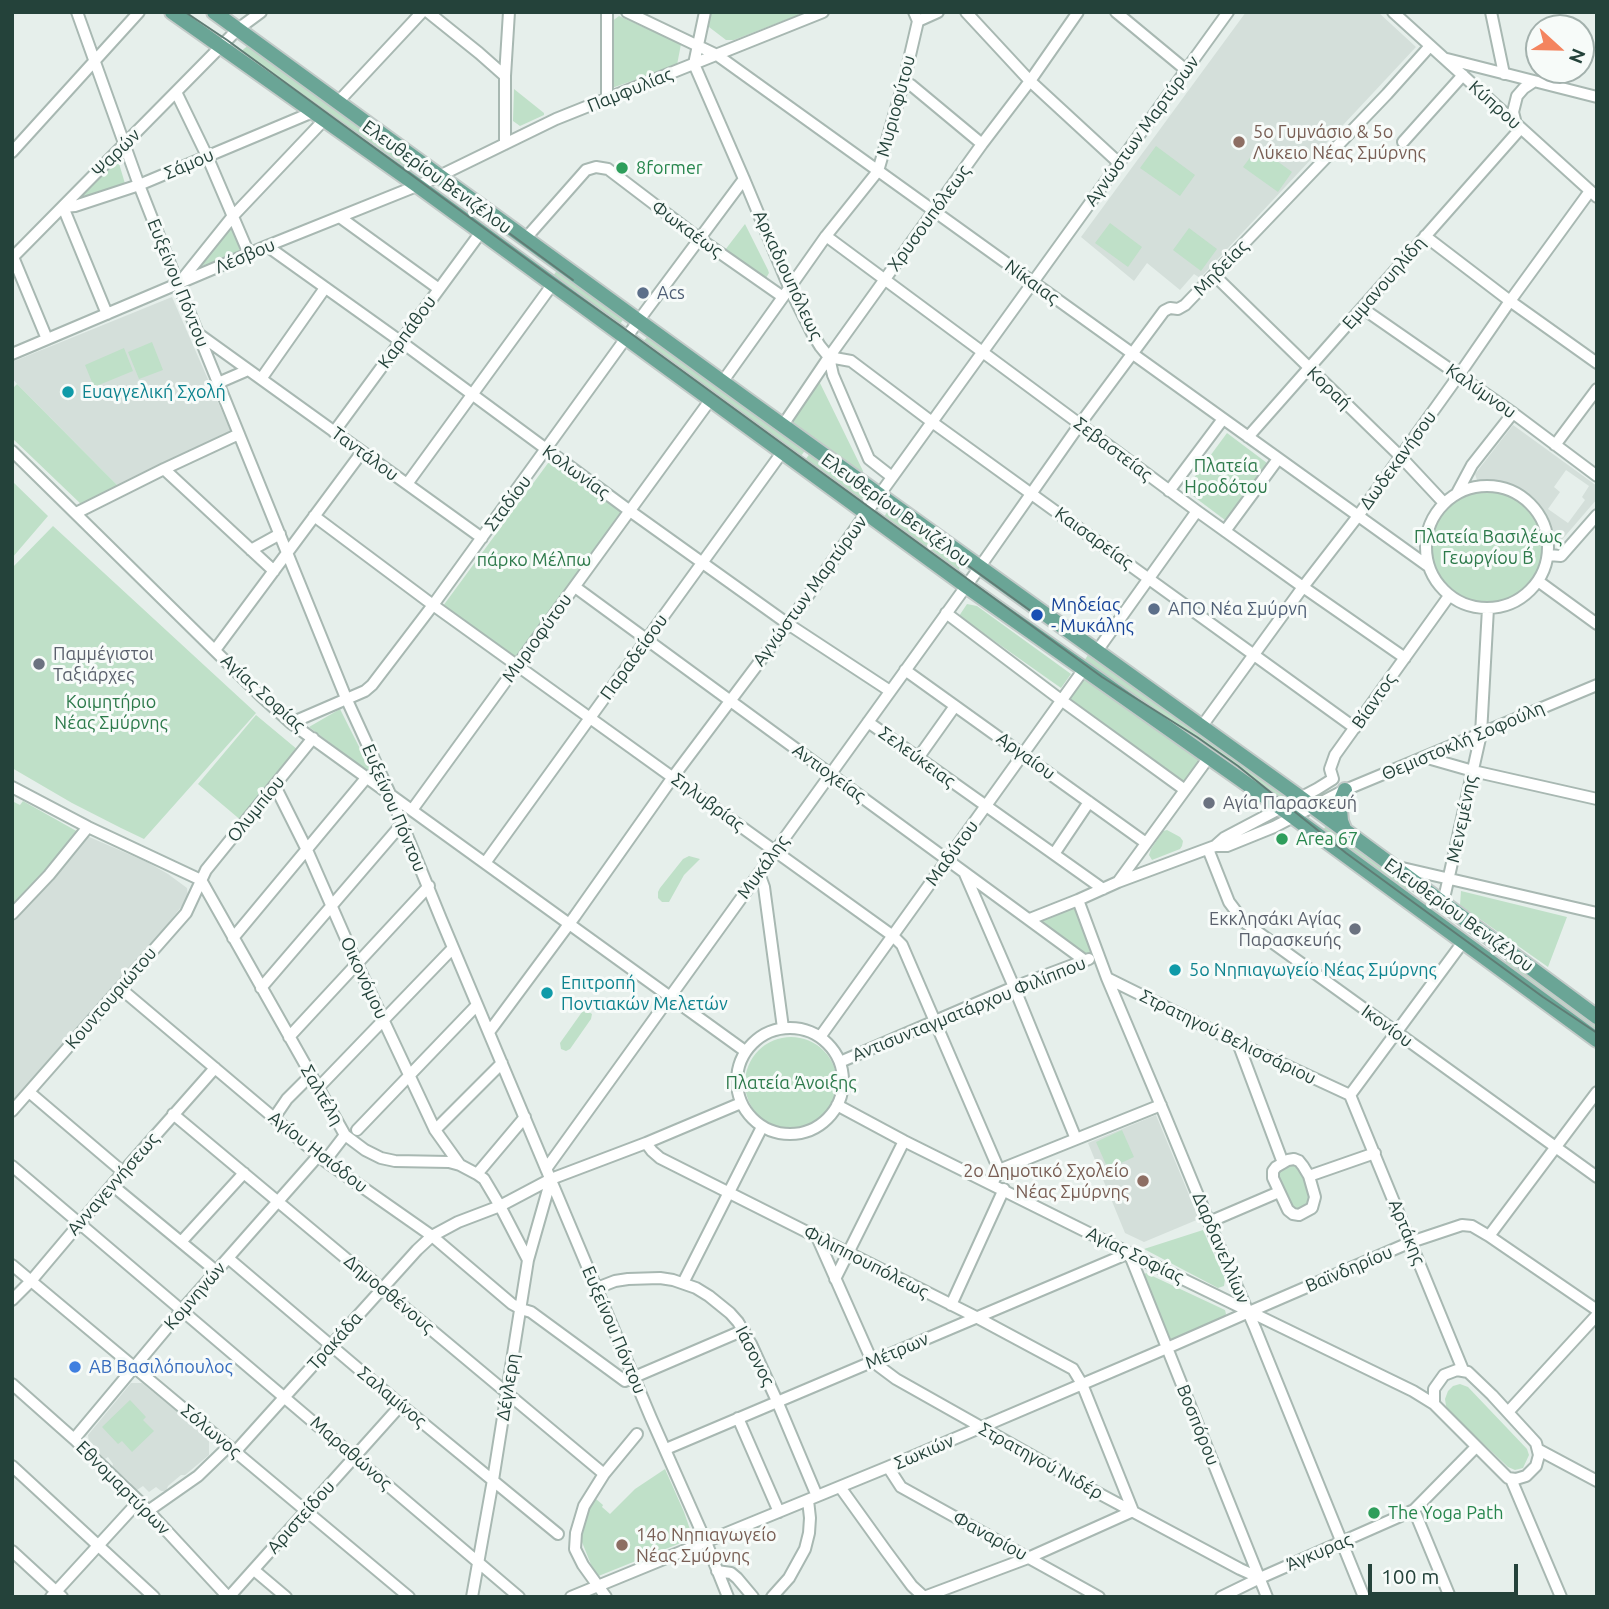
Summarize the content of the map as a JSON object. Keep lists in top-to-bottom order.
{
  "streets": {
    "main road": ["Ελευθερίου Βενιζέλου"],
    "street": [
      "Παμφυλίας",
      "Κύπρου",
      "Μυριοφύτου",
      "Αγνώστων Μαρτύρων",
      "Ψαρών",
      "Σάμου",
      "Χρυσουπόλεως",
      "Φωκαέως",
      "Λέσβου",
      "Μηδείας",
      "Αρκαδιουπόλεως",
      "Νίκαιας",
      "Ευξείνου Πόντου",
      "Εμμανουηλίδη",
      "Καρπάθου",
      "Κοραή",
      "Καλύμνου",
      "Σεβαστείας",
      "Ταντάλου",
      "Δωδεκανήσου",
      "Κολωνίας",
      "Σταδίου",
      "Καισαρείας",
      "Παραδείσου",
      "Αγίας Σοφίας",
      "Βίαντος",
      "Θεμιστοκλή Σοφούλη",
      "Αργαίου",
      "Σελεύκειας",
      "Αντιοχείας",
      "Σηλυβρίας",
      "Ολυμπίου",
      "Μενεμένης",
      "Μαδύτου",
      "Μυκάλης",
      "Οικονόμου",
      "Κουντουριώτου",
      "Αντισυνταγματάρχου Φιλίππου",
      "Ικονίου",
      "Στρατηγού Βελισσάριου",
      "Σαλτέλη",
      "Αγίου Ησιόδου",
      "Ανναγεννήσεως",
      "Αρτάκης",
      "Δαρδανελλίων",
      "Φιλιππουπόλεως",
      "Βαϊνδηρίου",
      "Δημοσθένους",
      "Κομνηνών",
      "Τρακάδα",
      "Μέτρων",
      "Ιάσονος",
      "Δέγλερη",
      "Σαλαμίνος",
      "Βοσπόρου",
      "Σόλωνος",
      "Σωκιών",
      "Μαραθώνος",
      "Στρατηγού Νιδέρ",
      "Εθνομαρτύρων",
      "Αριστείδου",
      "Φαναρίου",
      "Άγκυρας"
    ]
  },
  "crossings": [
    ["Παμφυλίας", "Ελευθερίου Βενιζέλου"],
    ["Παμφυλίας", "Λέσβου"],
    ["Παμφυλίας", "Αρκαδιουπόλεως"],
    ["Παμφυλίας", "Νίκαιας"],
    ["Κύπρου", "Μηδείας"],
    ["Κύπρου", "Εμμανουηλίδη"],
    ["Κύπρου", "Δωδεκανήσου"],
    ["Μυριοφύτου", "Ελευθερίου Βενιζέλου"],
    ["Μυριοφύτου", "Φωκαέως"],
    ["Μυριοφύτου", "Αρκαδιουπόλεως"],
    ["Μυριοφύτου", "Νίκαιας"],
    ["Μυριοφύτου", "Σεβαστείας"],
    ["Μυριοφύτου", "Κολωνίας"],
    ["Μυριοφύτου", "Αγίας Σοφίας"],
    ["Μυριοφύτου", "Αντιοχείας"],
    ["Μυριοφύτου", "Σηλυβρίας"],
    ["Αγνώστων Μαρτύρων", "Ελευθερίου Βενιζέλου"],
    ["Αγνώστων Μαρτύρων", "Αρκαδιουπόλεως"],
    ["Αγνώστων Μαρτύρων", "Νίκαιας"],
    ["Αγνώστων Μαρτύρων", "Ευξείνου Πόντου"],
    ["Αγνώστων Μαρτύρων", "Σεβαστείας"],
    ["Αγνώστων Μαρτύρων", "Κολωνίας"],
    ["Αγνώστων Μαρτύρων", "Καισαρείας"],
    ["Αγνώστων Μαρτύρων", "Αγίας Σοφίας"],
    ["Αγνώστων Μαρτύρων", "Αντιοχείας"],
    ["Αγνώστων Μαρτύρων", "Σηλυβρίας"],
    ["Ψαρών", "Σάμου"],
    ["Ψαρών", "Ελευθερίου Βενιζέλου"],
    ["Ψαρών", "Ευξείνου Πόντου"],
    ["Σάμου", "Ελευθερίου Βενιζέλου"],
    ["Σάμου", "Ευξείνου Πόντου"],
    ["Ελευθερίου Βενιζέλου", "Χρυσουπόλεως"],
    ["Ελευθερίου Βενιζέλου", "Φωκαέως"],
    ["Ελευθερίου Βενιζέλου", "Λέσβου"],
    ["Ελευθερίου Βενιζέλου", "Μηδείας"],
    ["Ελευθερίου Βενιζέλου", "Καρπάθου"],
    ["Ελευθερίου Βενιζέλου", "Δωδεκανήσου"],
    ["Ελευθερίου Βενιζέλου", "Σταδίου"],
    ["Ελευθερίου Βενιζέλου", "Παραδείσου"],
    ["Ελευθερίου Βενιζέλου", "Θεμιστοκλή Σοφούλη"],
    ["Ελευθερίου Βενιζέλου", "Μενεμένης"],
    ["Ελευθερίου Βενιζέλου", "Μαδύτου"],
    ["Ελευθερίου Βενιζέλου", "Μυκάλης"],
    ["Χρυσουπόλεως", "Αρκαδιουπόλεως"],
    ["Χρυσουπόλεως", "Νίκαιας"],
    ["Χρυσουπόλεως", "Σεβαστείας"],
    ["Χρυσουπόλεως", "Καισαρείας"],
    ["Φωκαέως", "Αρκαδιουπόλεως"],
    ["Φωκαέως", "Σταδίου"],
    ["Λέσβου", "Ευξείνου Πόντου"],
    ["Λέσβου", "Κολωνίας"],
    ["Μηδείας", "Νίκαιας"],
    ["Μηδείας", "Κοραή"],
    ["Μηδείας", "Σεβαστείας"],
    ["Μηδείας", "Καισαρείας"],
    ["Μηδείας", "Μυκάλης"],
    ["Αρκαδιουπόλεως", "Σταδίου"],
    ["Αρκαδιουπόλεως", "Καισαρείας"],
    ["Νίκαιας", "Εμμανουηλίδη"],
    ["Νίκαιας", "Κοραή"],
    ["Νίκαιας", "Δωδεκανήσου"],
    ["Νίκαιας", "Βίαντος"],
    ["Νίκαιας", "Μενεμένης"],
    ["Ευξείνου Πόντου", "Ταντάλου"],
    ["Ευξείνου Πόντου", "Σταδίου"],
    ["Ευξείνου Πόντου", "Αγίας Σοφίας"],
    ["Ευξείνου Πόντου", "Μυκάλης"],
    ["Ευξείνου Πόντου", "Αγίου Ησιόδου"],
    ["Ευξείνου Πόντου", "Τρακάδα"],
    ["Ευξείνου Πόντου", "Μέτρων"],
    ["Ευξείνου Πόντου", "Ιάσονος"],
    ["Ευξείνου Πόντου", "Δέγλερη"],
    ["Ευξείνου Πόντου", "Σωκιών"],
    ["Εμμανουηλίδη", "Κοραή"],
    ["Εμμανουηλίδη", "Καλύμνου"],
    ["Καρπάθου", "Ταντάλου"],
    ["Καρπάθου", "Κολωνίας"],
    ["Κοραή", "Δωδεκανήσου"],
    ["Κοραή", "Βίαντος"],
    ["Κοραή", "Μενεμένης"],
    ["Καλύμνου", "Δωδεκανήσου"],
    ["Σεβαστείας", "Δωδεκανήσου"],
    ["Σεβαστείας", "Βίαντος"],
    ["Ταντάλου", "Σταδίου"],
    ["Δωδεκανήσου", "Καισαρείας"],
    ["Κολωνίας", "Σταδίου"],
    ["Κολωνίας", "Παραδείσου"],
    ["Κολωνίας", "Μυκάλης"],
    ["Σταδίου", "Αγίας Σοφίας"],
    ["Σταδίου", "Σηλυβρίας"],
    ["Καισαρείας", "Βίαντος"],
    ["Παραδείσου", "Αγίας Σοφίας"],
    ["Παραδείσου", "Αντιοχείας"],
    ["Παραδείσου", "Σηλυβρίας"],
    ["Αγίας Σοφίας", "Ολυμπίου"],
    ["Αγίας Σοφίας", "Μαδύτου"],
    ["Αγίας Σοφίας", "Μυκάλης"],
    ["Αγίας Σοφίας", "Αντισυνταγματάρχου Φιλίππου"],
    ["Αγίας Σοφίας", "Δαρδανελλίων"],
    ["Αγίας Σοφίας", "Βαϊνδηρίου"],
    ["Αγίας Σοφίας", "Τρακάδα"],
    ["Αγίας Σοφίας", "Μέτρων"],
    ["Αγίας Σοφίας", "Βοσπόρου"],
    ["Αγίας Σοφίας", "Σωκιών"],
    ["Αγίας Σοφίας", "Άγκυρας"],
    ["Βίαντος", "Μενεμένης"],
    ["Θεμιστοκλή Σοφούλη", "Σελεύκειας"],
    ["Θεμιστοκλή Σοφούλη", "Αντιοχείας"],
    ["Θεμιστοκλή Σοφούλη", "Μενεμένης"],
    ["Θεμιστοκλή Σοφούλη", "Ικονίου"],
    ["Θεμιστοκλή Σοφούλη", "Δαρδανελλίων"],
    ["Αργαίου", "Μαδύτου"],
    ["Αργαίου", "Μυκάλης"],
    ["Σελεύκειας", "Μαδύτου"],
    ["Σελεύκειας", "Μυκάλης"],
    ["Αντιοχείας", "Μαδύτου"],
    ["Αντιοχείας", "Μυκάλης"],
    ["Αντιοχείας", "Αντισυνταγματάρχου Φιλίππου"],
    ["Σηλυβρίας", "Μαδύτου"],
    ["Σηλυβρίας", "Μυκάλης"],
    ["Σηλυβρίας", "Αντισυνταγματάρχου Φιλίππου"],
    ["Ολυμπίου", "Οικονόμου"],
    ["Ολυμπίου", "Κουντουριώτου"],
    ["Ολυμπίου", "Σαλτέλη"],
    ["Μαδύτου", "Αντισυνταγματάρχου Φιλίππου"],
    ["Μαδύτου", "Τρακάδα"],
    ["Μυκάλης", "Τρακάδα"],
    ["Μυκάλης", "Δέγλερη"],
    ["Οικονόμου", "Σαλτέλη"],
    ["Κουντουριώτου", "Σαλτέλη"],
    ["Κουντουριώτου", "Αγίου Ησιόδου"],
    ["Αντισυνταγματάρχου Φιλίππου", "Δαρδανελλίων"],
    ["Αντισυνταγματάρχου Φιλίππου", "Τρακάδα"],
    ["Στρατηγού Βελισσάριου", "Αρτάκης"],
    ["Στρατηγού Βελισσάριου", "Δαρδανελλίων"],
    ["Σαλτέλη", "Κομνηνών"],
    ["Σαλτέλη", "Τρακάδα"],
    ["Σαλτέλη", "Δέγλερη"],
    ["Αγίου Ησιόδου", "Ανναγεννήσεως"],
    ["Αγίου Ησιόδου", "Κομνηνών"],
    ["Αγίου Ησιόδου", "Τρακάδα"],
    ["Αγίου Ησιόδου", "Δέγλερη"],
    ["Ανναγεννήσεως", "Δημοσθένους"],
    ["Ανναγεννήσεως", "Σόλωνος"],
    ["Ανναγεννήσεως", "Μαραθώνος"],
    ["Αρτάκης", "Βαϊνδηρίου"],
    ["Δαρδανελλίων", "Βαϊνδηρίου"],
    ["Δαρδανελλίων", "Σωκιών"],
    ["Δαρδανελλίων", "Άγκυρας"],
    ["Φιλιππουπόλεως", "Τρακάδα"],
    ["Φιλιππουπόλεως", "Μέτρων"],
    ["Φιλιππουπόλεως", "Σωκιών"],
    ["Φιλιππουπόλεως", "Στρατηγού Νιδέρ"],
    ["Βαϊνδηρίου", "Σωκιών"],
    ["Δημοσθένους", "Κομνηνών"],
    ["Δημοσθένους", "Τρακάδα"],
    ["Δημοσθένους", "Δέγλερη"],
    ["Κομνηνών", "Σαλαμίνος"],
    ["Κομνηνών", "Σόλωνος"],
    ["Κομνηνών", "Μαραθώνος"],
    ["Κομνηνών", "Εθνομαρτύρων"],
    ["Τρακάδα", "Δέγλερη"],
    ["Τρακάδα", "Σαλαμίνος"],
    ["Τρακάδα", "Σόλωνος"],
    ["Τρακάδα", "Μαραθώνος"],
    ["Τρακάδα", "Εθνομαρτύρων"],
    ["Μέτρων", "Ιάσονος"],
    ["Μέτρων", "Βοσπόρου"],
    ["Μέτρων", "Στρατηγού Νιδέρ"],
    ["Ιάσονος", "Σωκιών"],
    ["Δέγλερη", "Σαλαμίνος"],
    ["Δέγλερη", "Μαραθώνος"],
    ["Σαλαμίνος", "Αριστείδου"],
    ["Βοσπόρου", "Σωκιών"],
    ["Βοσπόρου", "Στρατηγού Νιδέρ"],
    ["Βοσπόρου", "Άγκυρας"],
    ["Σόλωνος", "Αριστείδου"],
    ["Σωκιών", "Στρατηγού Νιδέρ"],
    ["Σωκιών", "Φαναρίου"],
    ["Μαραθώνος", "Αριστείδου"],
    ["Στρατηγού Νιδέρ", "Άγκυρας"],
    ["Εθνομαρτύρων", "Αριστείδου"]
  ],
  "parks": [
    "Πλατεία Ηροδότου",
    "Πλατεία Βασιλέως Γεωργίου Β΄",
    "πάρκο Μέλπω",
    "Κοιμητήριο Νέας Σμύρνης",
    "Πλατεία Άνοιξης"
  ],
  "places": [
    "5ο Γυμνάσιο & 5ο Λύκειο Νέας Σμύρνης",
    "8former",
    "Acs",
    "Ευαγγελική Σχολή",
    "ΑΠΟ Νέα Σμύρνη",
    "Μηδείας - Μυκάλης",
    "Παμμέγιστοι Ταξιάρχες",
    "Αγία Παρασκευή",
    "Area 67",
    "Εκκλησάκι Αγίας Παρασκευής",
    "5ο Νηπιαγωγείο Νέας Σμύρνης",
    "Επιτροπή Ποντιακών Μελετών",
    "2ο Δημοτικό Σχολείο Νέας Σμύρνης",
    "ΑΒ Βασιλόπουλος",
    "The Yoga Path",
    "14ο Νηπιαγωγείο Νέας Σμύρνης"
  ],
  "scale_bar": "100 m",
  "north": "right"
}
